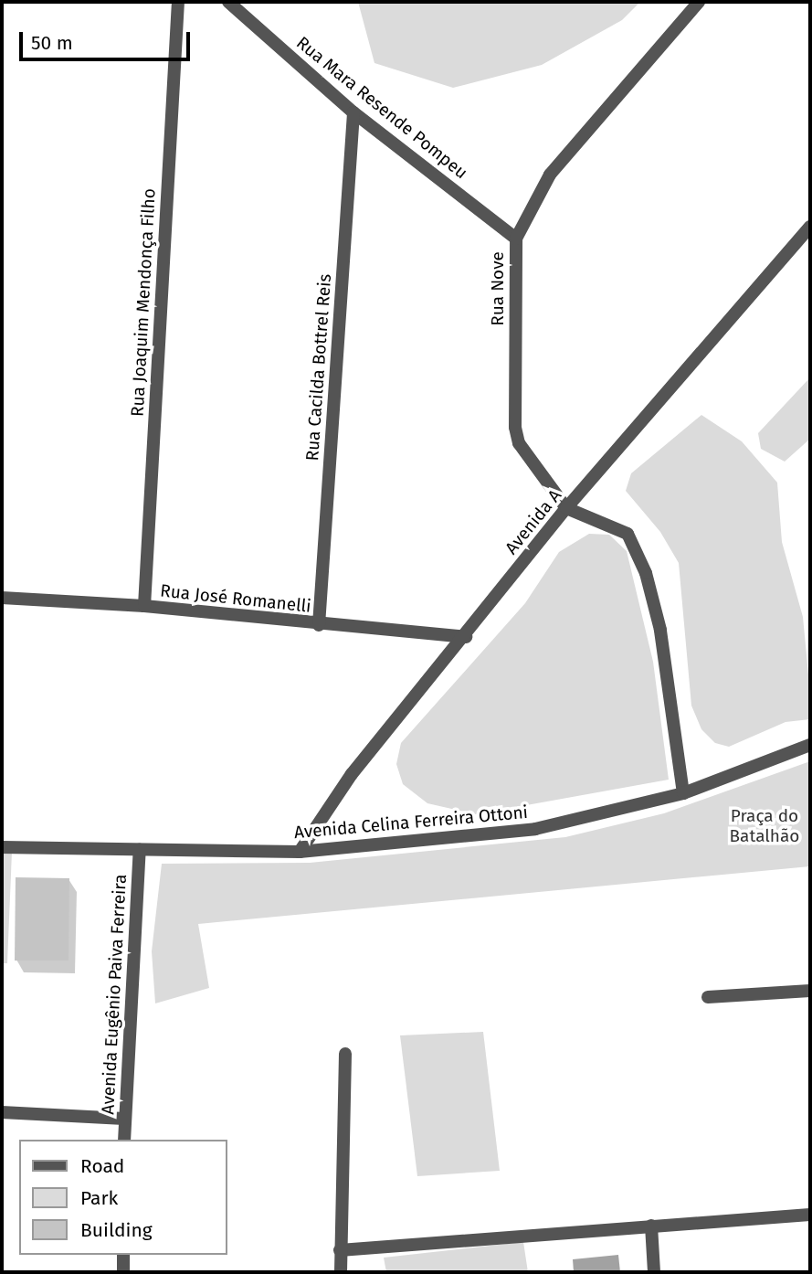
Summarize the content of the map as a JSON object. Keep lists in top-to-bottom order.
{
  "streets": {
    "street": [
      "Rua Mara Resende Pompeu",
      "Rua Nove",
      "Rua Joaquim Mendonça Filho",
      "Rua Cacilda Bottrel Reis",
      "Avenida A",
      "Rua José Romanelli",
      "Avenida Celina Ferreira Ottoni",
      "Avenida Eugênio Paiva Ferreira"
    ]
  },
  "crossings": [
    ["Rua Mara Resende Pompeu", "Rua Nove"],
    ["Rua Mara Resende Pompeu", "Rua Cacilda Bottrel Reis"],
    ["Rua Nove", "Avenida A"],
    ["Rua Joaquim Mendonça Filho", "Rua José Romanelli"],
    ["Rua Cacilda Bottrel Reis", "Rua José Romanelli"],
    ["Avenida A", "Rua José Romanelli"],
    ["Avenida A", "Avenida Celina Ferreira Ottoni"],
    ["Avenida Celina Ferreira Ottoni", "Avenida Eugênio Paiva Ferreira"]
  ],
  "parks": ["Praça do Batalhão"],
  "legend": ["Road", "Park", "Building"],
  "scale_bar": "50 m"
}
